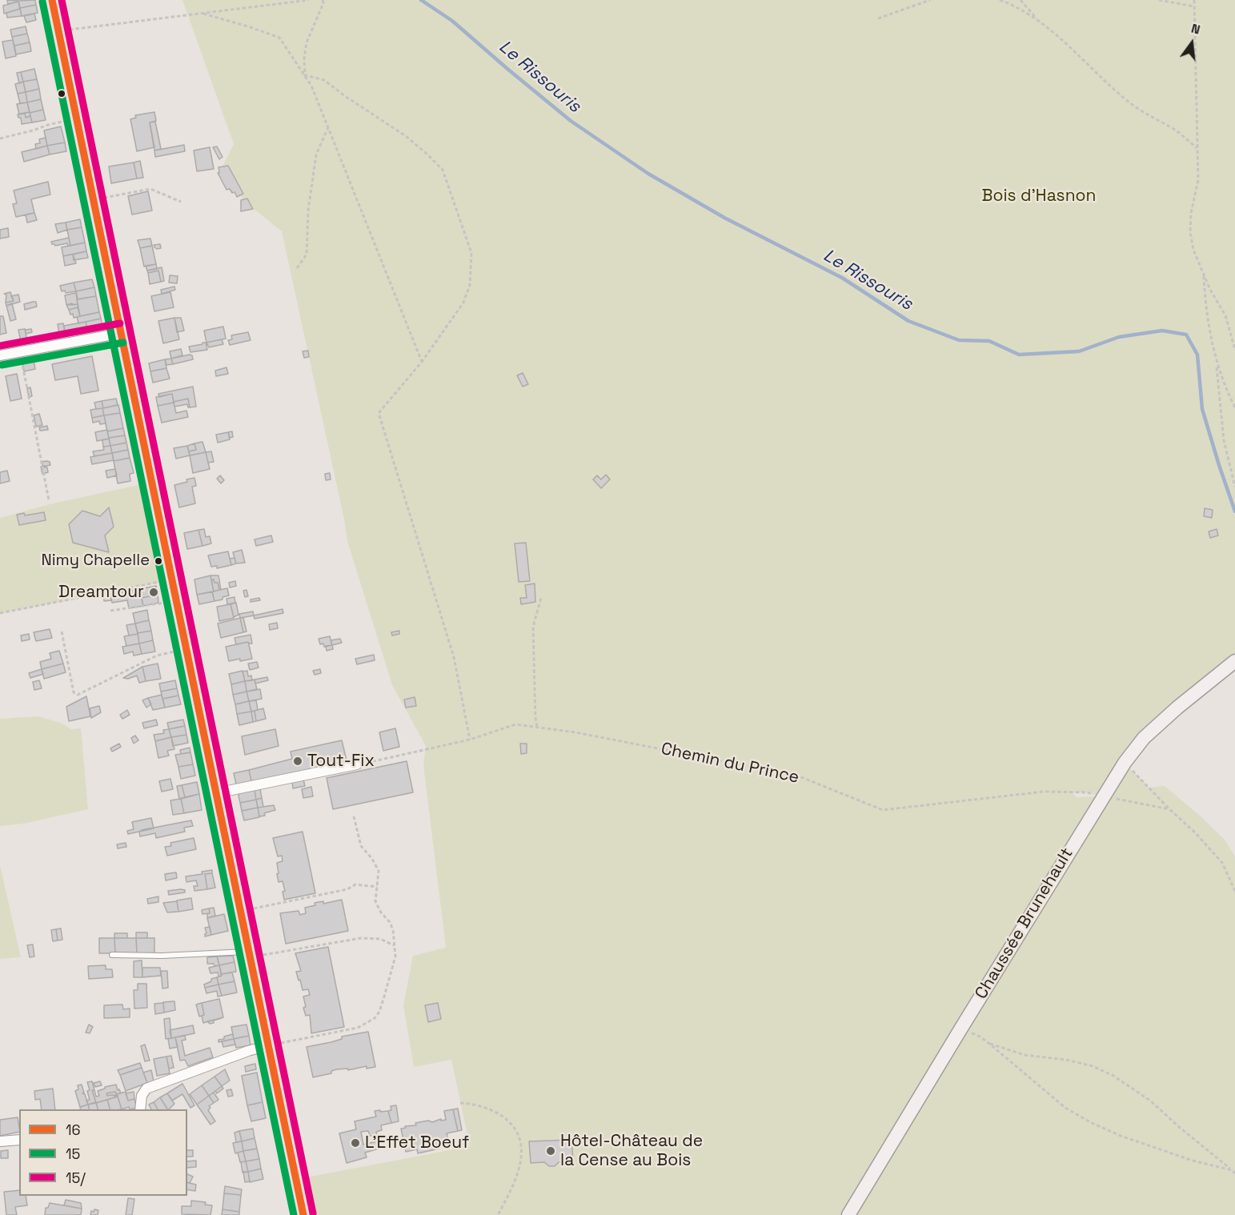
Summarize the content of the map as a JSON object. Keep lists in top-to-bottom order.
{
  "streets": {
    "main road": ["Chaussée Brunehault"],
    "path": ["Chemin du Prince"]
  },
  "crossings": [
    ["Chemin du Prince", "Chaussée Brunehault"]
  ],
  "water": ["Le Rissouris"],
  "parks": ["Bois d'Hasnon"],
  "places": [
    "Nimy Chapelle",
    "Dreamtour",
    "Tout-Fix",
    "L'Effet Boeuf",
    "Hôtel-Château de la Cense au Bois"
  ],
  "lines": ["transit line 16", "transit line 15/", "transit line 15"],
  "legend": ["16", "15", "15/"],
  "north": "top"
}
